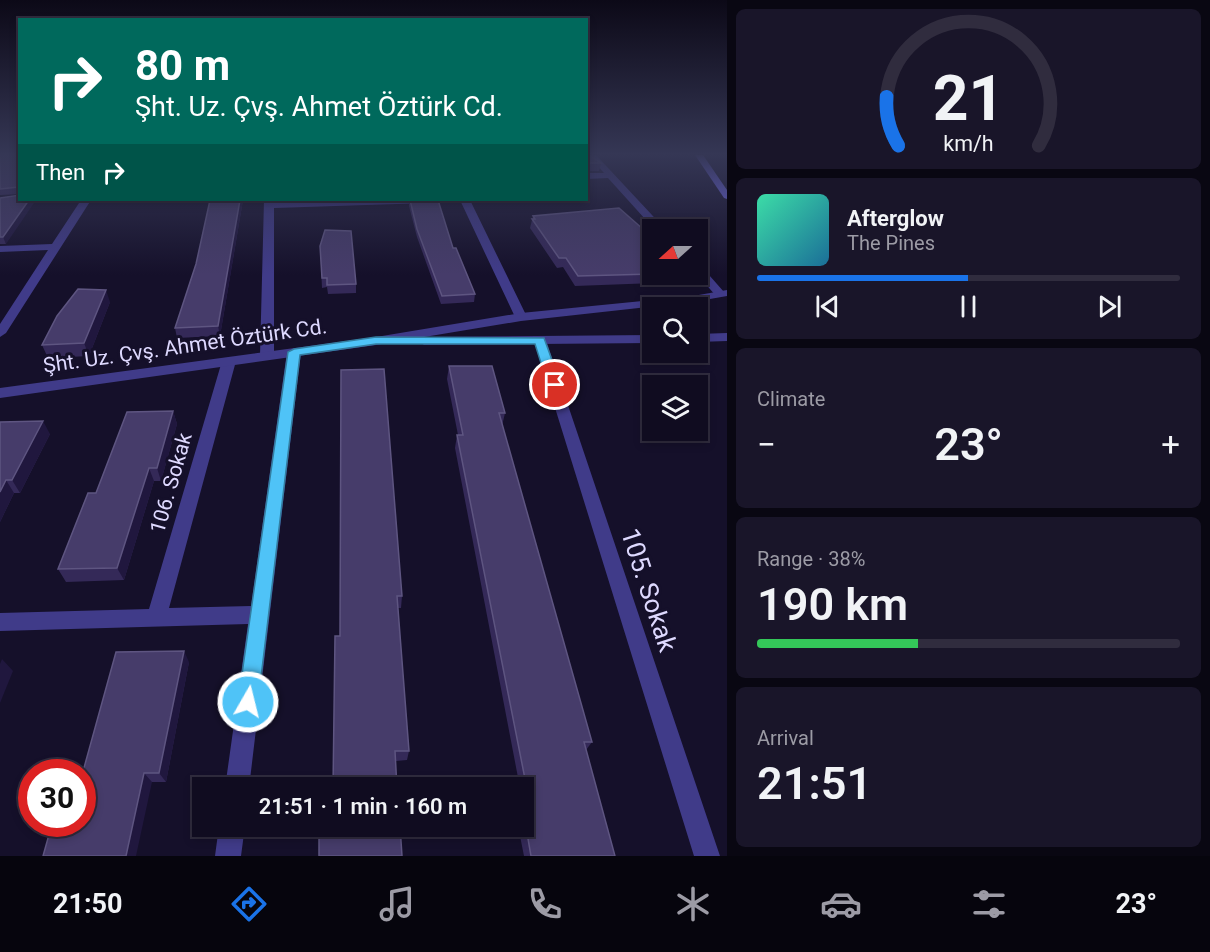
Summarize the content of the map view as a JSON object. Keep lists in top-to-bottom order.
{
  "streets": {
    "street": ["Şht. Uz. Çvş. Ahmet Öztürk Cd.", "106. Sokak", "105. Sokak"]
  },
  "crossings": [
    ["Şht. Uz. Çvş. Ahmet Öztürk Cd.", "106. Sokak"],
    ["Şht. Uz. Çvş. Ahmet Öztürk Cd.", "105. Sokak"]
  ],
  "north": "left",
  "page": {
    "turn": ["80 m", "Şht. Uz. Çvş. Ahmet Öztürk Cd."],
    "then": "Then",
    "song": ["Afterglow", "The Pines"],
    "tile": [
      "Climate",
      ["Range · 38%", "190 km"],
      ["Arrival", "21:51"]
    ],
    "heat": ["−", "23°", "+"],
    "limit": "30",
    "trip": "21:51 · 1 min · 160 m",
    "tabs": ["21:50", "23°"],
    "gauge": ["21", "km/h"]
  }
}
